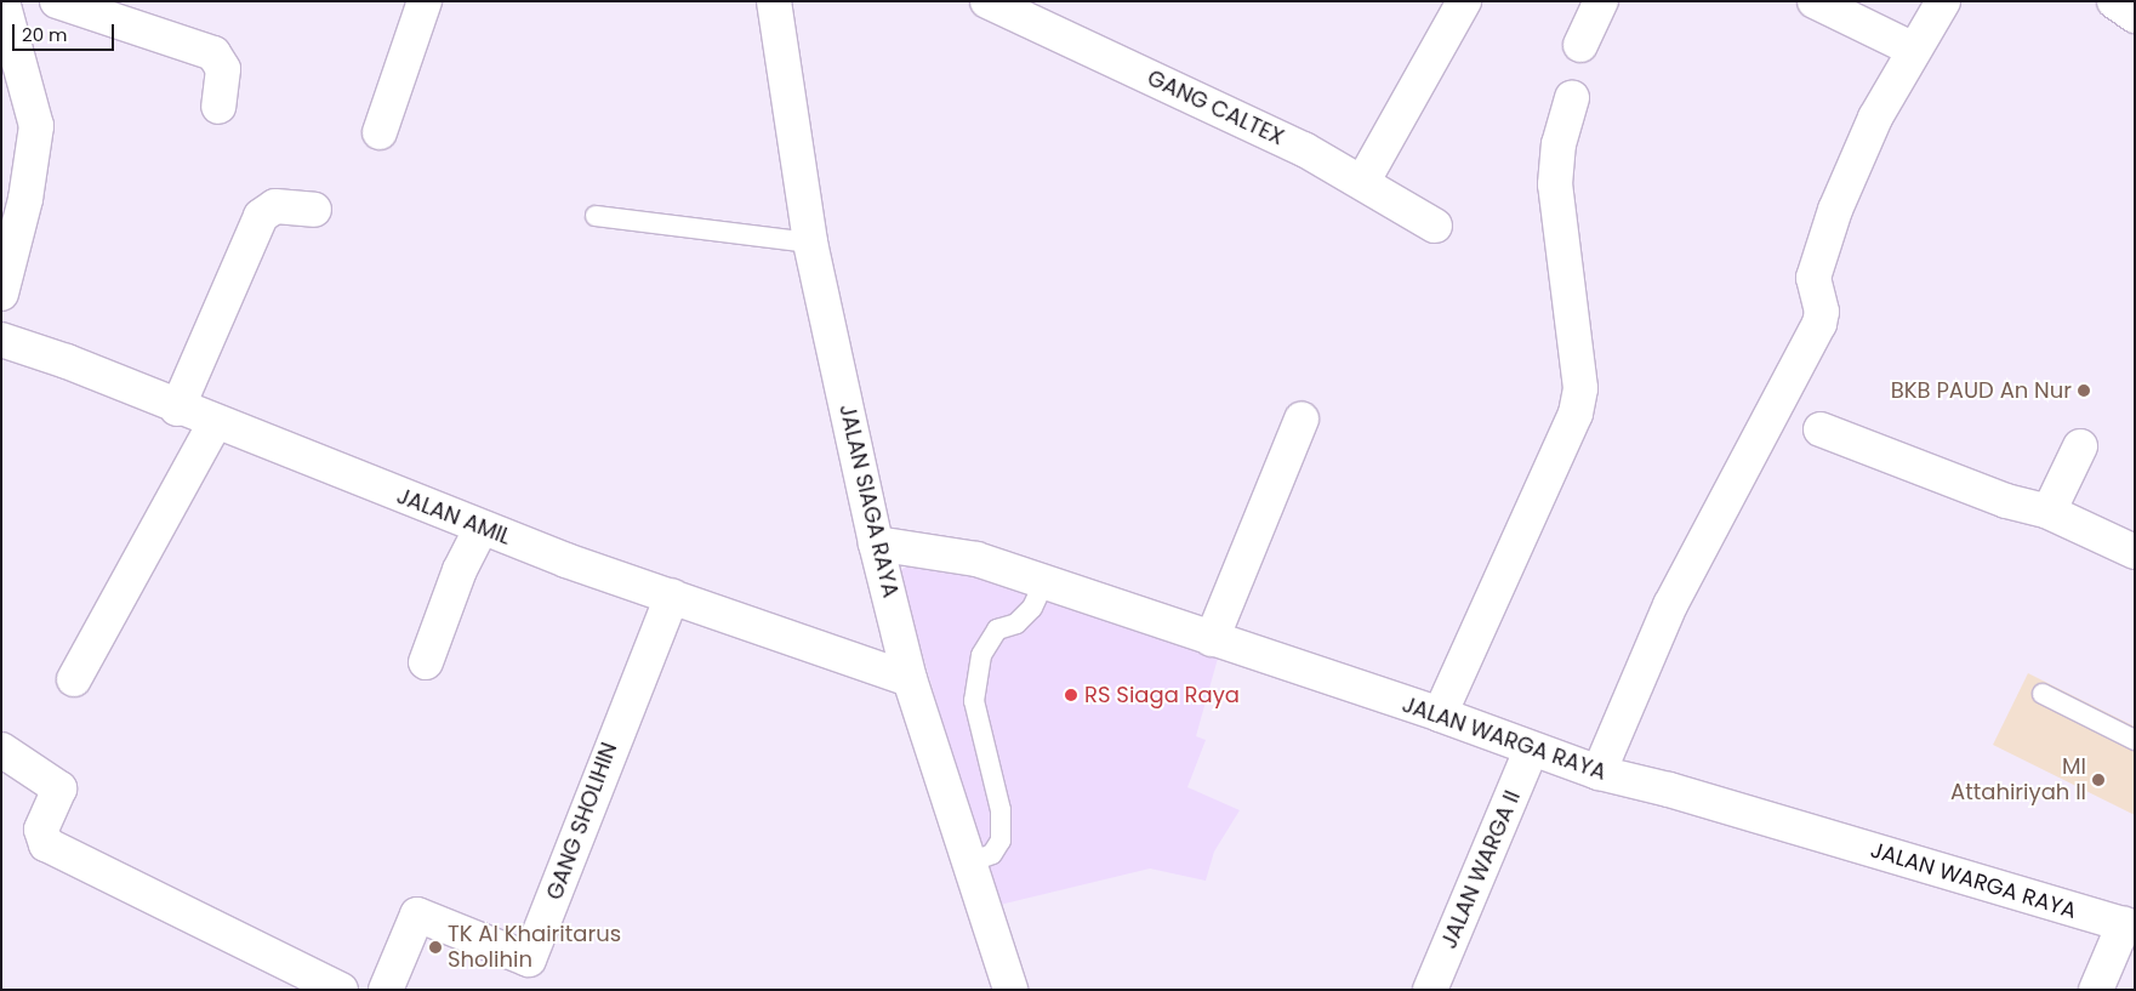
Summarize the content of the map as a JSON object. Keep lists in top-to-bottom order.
{
  "streets": {
    "street": [
      "GANG CALTEX",
      "JALAN SIAGA RAYA",
      "JALAN AMIL",
      "JALAN WARGA RAYA",
      "GANG SHOLIHIN",
      "JALAN WARGA II"
    ]
  },
  "crossings": [
    ["JALAN SIAGA RAYA", "JALAN AMIL"],
    ["JALAN SIAGA RAYA", "JALAN WARGA RAYA"],
    ["JALAN AMIL", "GANG SHOLIHIN"],
    ["JALAN WARGA RAYA", "JALAN WARGA II"]
  ],
  "places": [
    "BKB PAUD An Nur",
    "RS Siaga Raya",
    "MI Attahiriyah II",
    "TK Al Khairitarus Sholihin"
  ],
  "scale_bar": "20 m"
}
